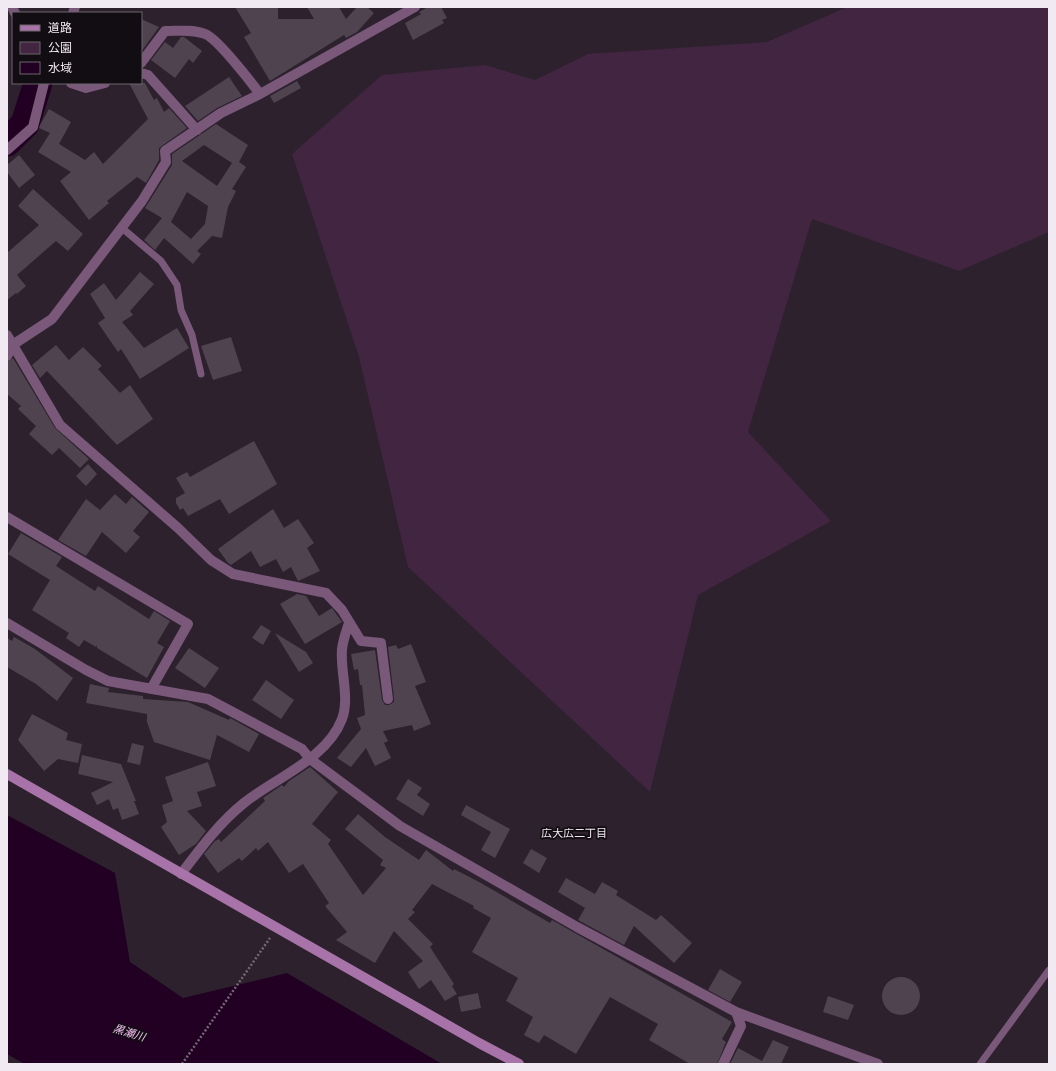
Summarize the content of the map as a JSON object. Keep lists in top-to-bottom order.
{
  "districts": ["広大広二丁目"],
  "water": ["黒瀬川"],
  "legend": ["道路", "公園", "水域"]
}
